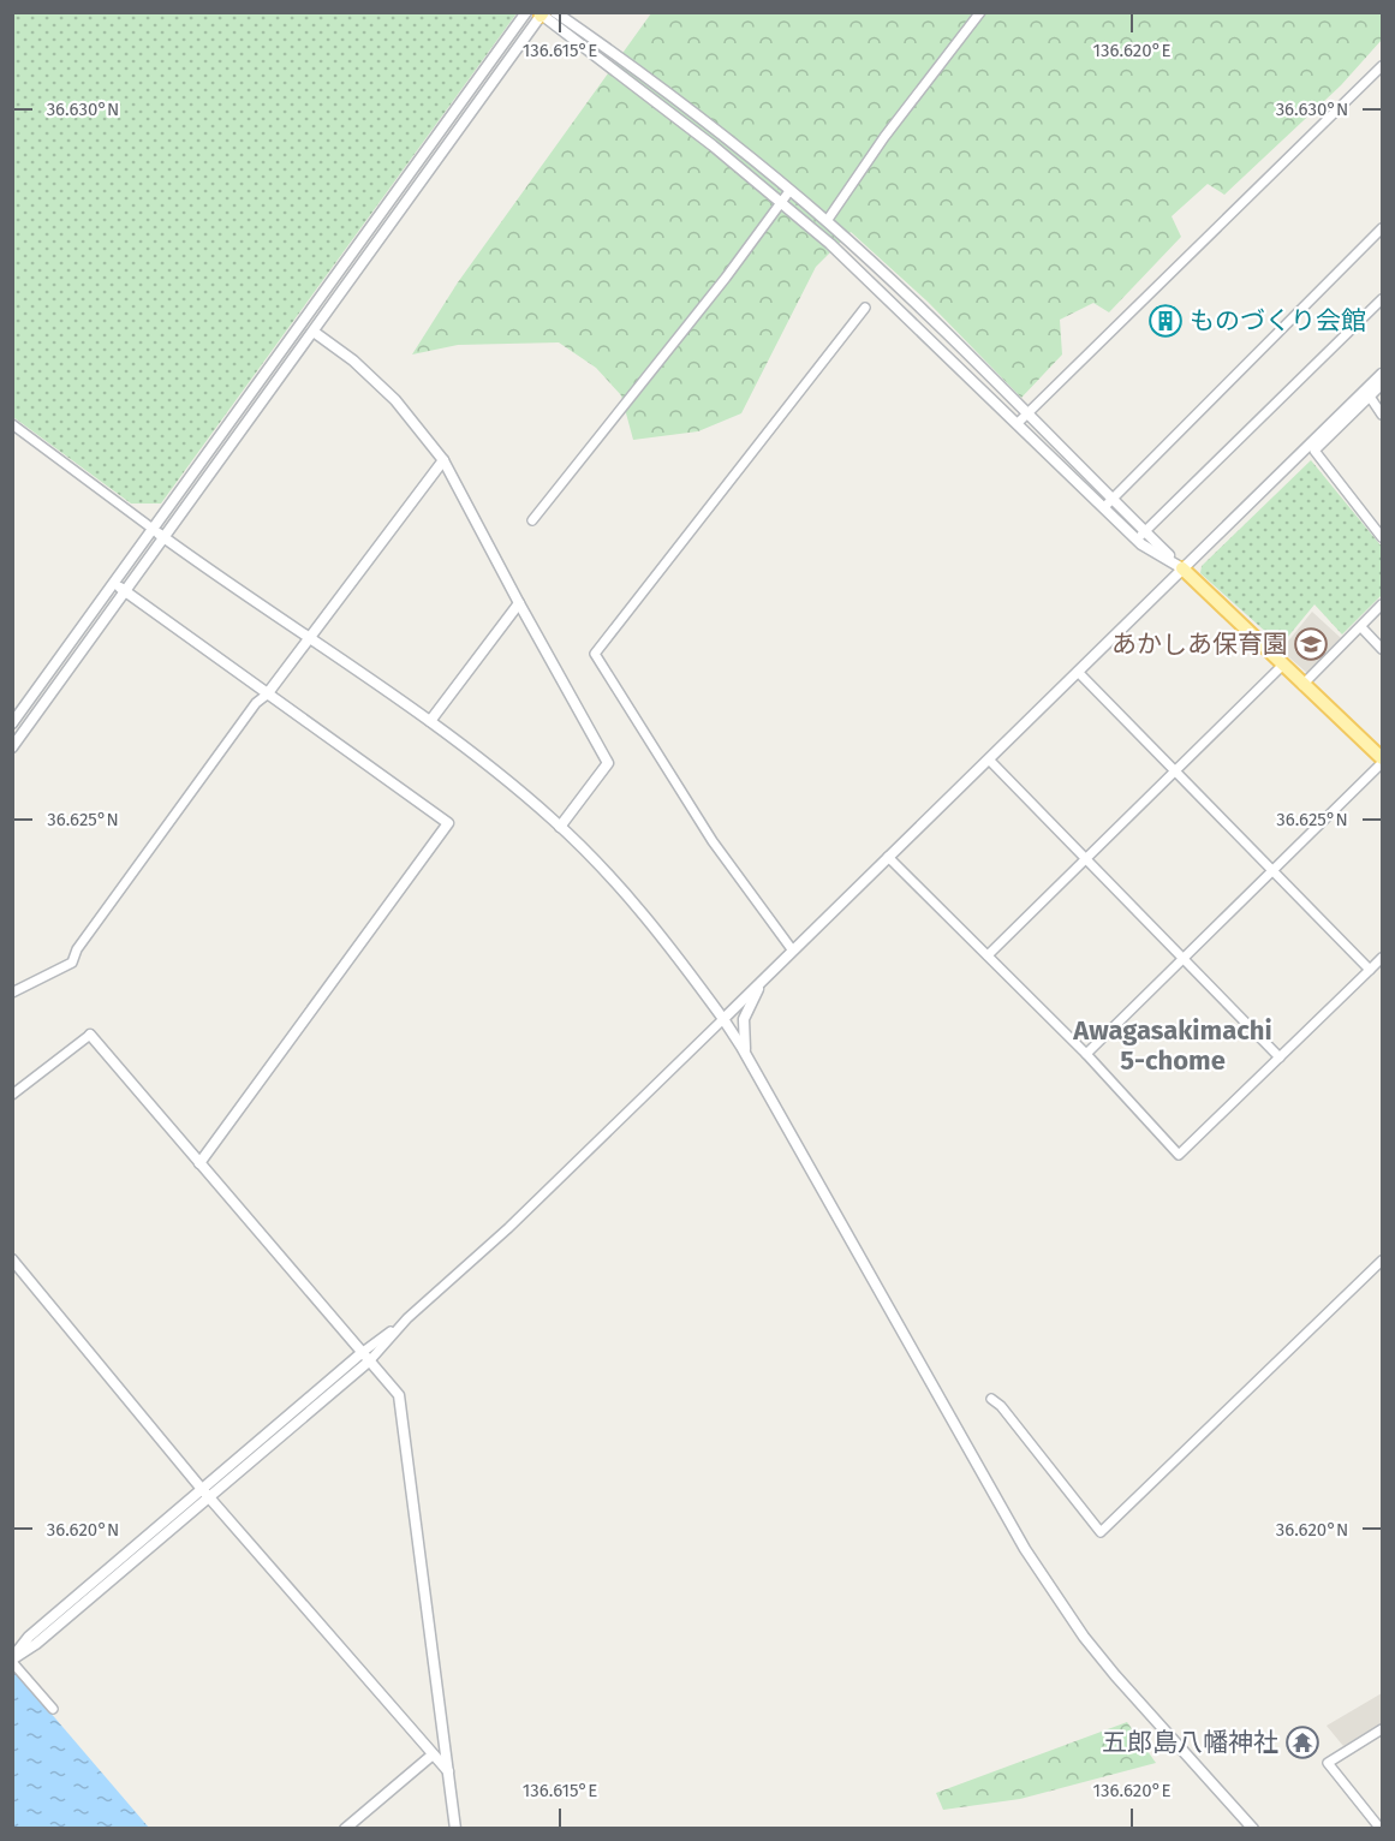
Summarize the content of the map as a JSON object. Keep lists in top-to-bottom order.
{
  "districts": ["Awagasakimachi 5-chome"],
  "places": {
    "building": ["ものづくり会館"],
    "school or university": ["あかしあ保育園"],
    "temple": ["五郎島八幡神社"]
  },
  "coordinates": [
    "136.615°E",
    "136.620°E",
    "36.630°N",
    "36.625°N",
    "36.620°N"
  ]
}
